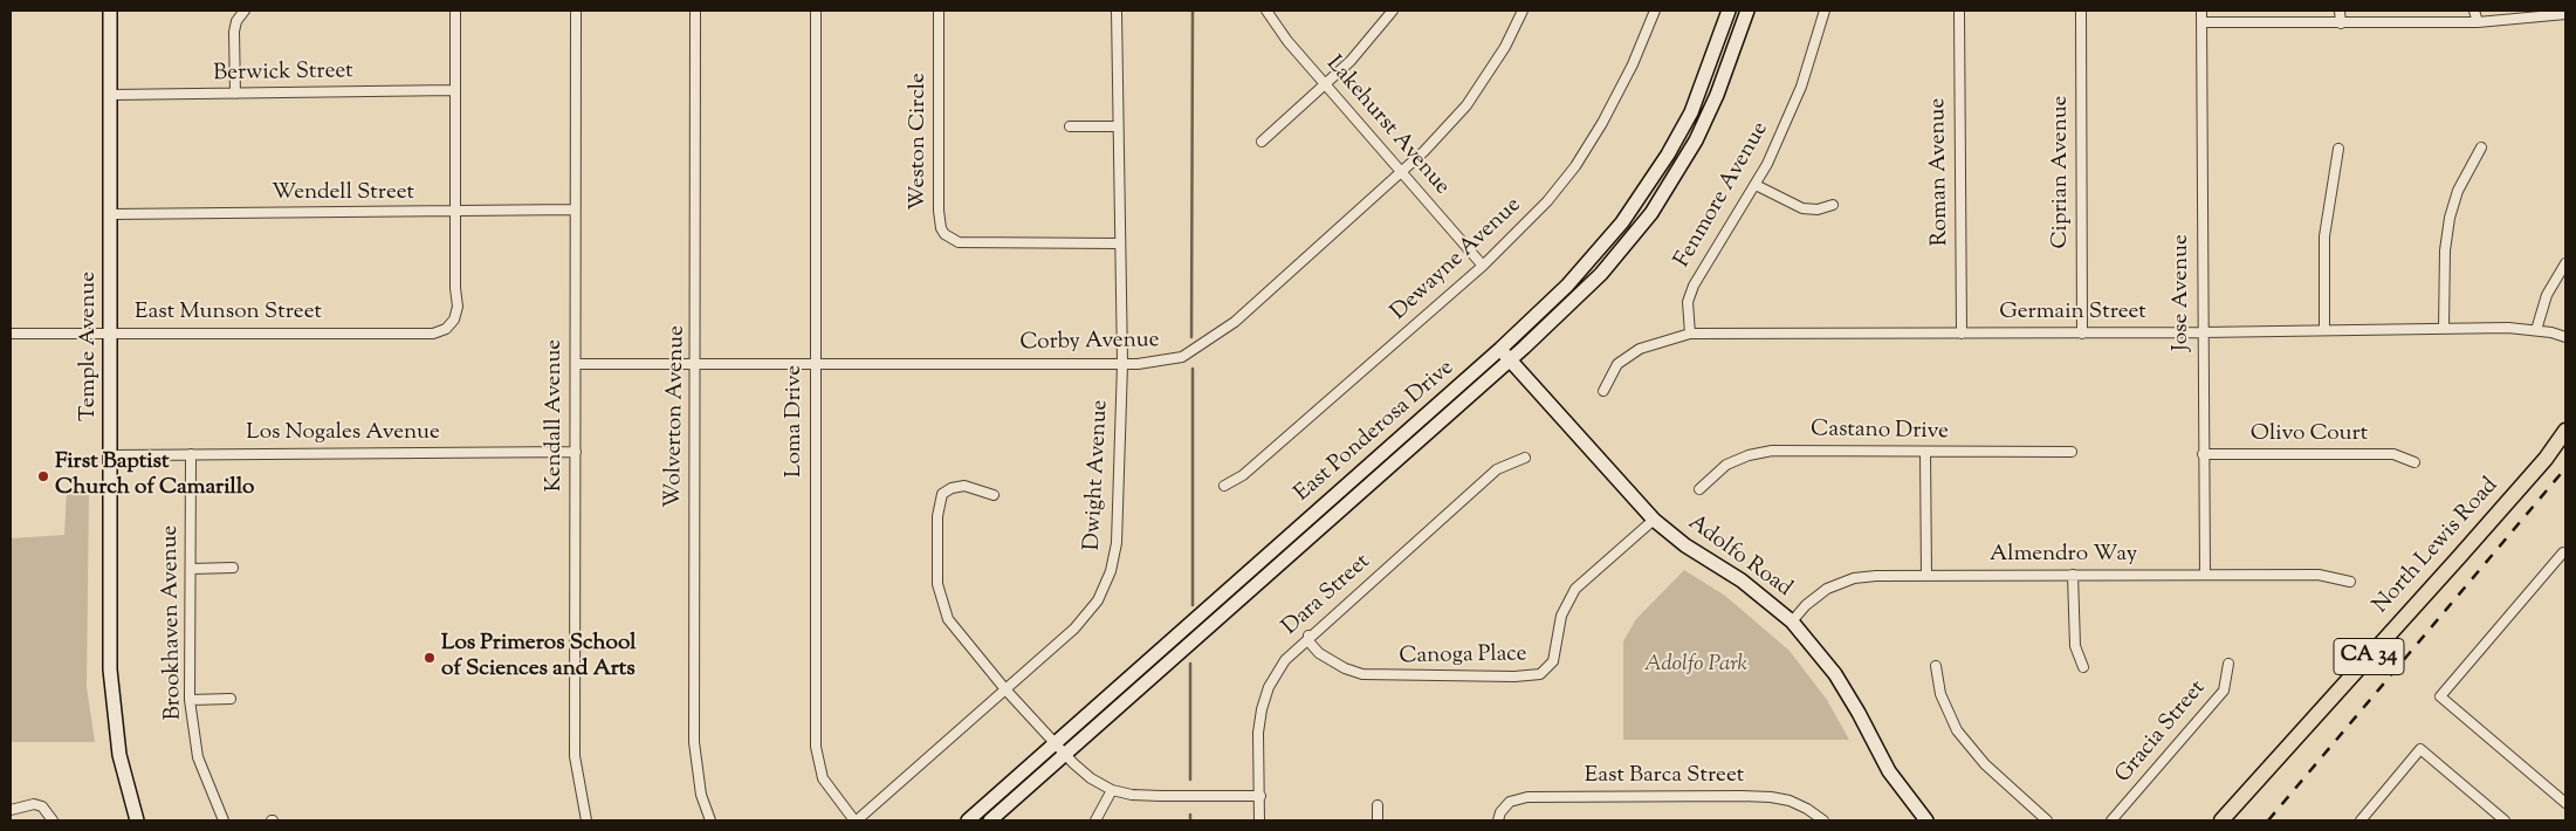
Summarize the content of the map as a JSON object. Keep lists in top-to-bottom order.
{
  "streets": {
    "main road": [
      "Temple Avenue",
      "East Ponderosa Drive",
      "North Lewis Road",
      "Adolfo Road",
      "CA 34"
    ],
    "street": [
      "Berwick Street",
      "Lakehurst Avenue",
      "Weston Circle",
      "Roman Avenue",
      "Ciprian Avenue",
      "Wendell Street",
      "Fenmore Avenue",
      "Dewayne Avenue",
      "Jose Avenue",
      "East Munson Street",
      "Germain Street",
      "Corby Avenue",
      "Kendall Avenue",
      "Wolverton Avenue",
      "Loma Drive",
      "Castano Drive",
      "Los Nogales Avenue",
      "Olivo Court",
      "Dwight Avenue",
      "Almendro Way",
      "Dara Street",
      "Brookhaven Avenue",
      "Canoga Place",
      "Gracia Street",
      "East Barca Street"
    ]
  },
  "crossings": [
    ["Berwick Street", "Temple Avenue"],
    ["Lakehurst Avenue", "Dewayne Avenue"],
    ["Lakehurst Avenue", "Corby Avenue"],
    ["Weston Circle", "Dwight Avenue"],
    ["Roman Avenue", "Germain Street"],
    ["Ciprian Avenue", "Germain Street"],
    ["Wendell Street", "East Munson Street"],
    ["Wendell Street", "Temple Avenue"],
    ["Wendell Street", "Kendall Avenue"],
    ["Fenmore Avenue", "Germain Street"],
    ["Jose Avenue", "Germain Street"],
    ["Jose Avenue", "Olivo Court"],
    ["Jose Avenue", "Almendro Way"],
    ["East Munson Street", "Temple Avenue"],
    ["Corby Avenue", "Kendall Avenue"],
    ["Corby Avenue", "Wolverton Avenue"],
    ["Corby Avenue", "Loma Drive"],
    ["Corby Avenue", "Dwight Avenue"],
    ["Temple Avenue", "Los Nogales Avenue"],
    ["Kendall Avenue", "Los Nogales Avenue"],
    ["Loma Drive", "Dwight Avenue"],
    ["East Ponderosa Drive", "Adolfo Road"],
    ["Los Nogales Avenue", "Brookhaven Avenue"],
    ["Almendro Way", "Adolfo Road"],
    ["Adolfo Road", "Canoga Place"],
    ["Dara Street", "Canoga Place"]
  ],
  "parks": ["Adolfo Park"],
  "places": ["First Baptist Church of Camarillo", "Los Primeros School of Sciences and Arts"]
}
